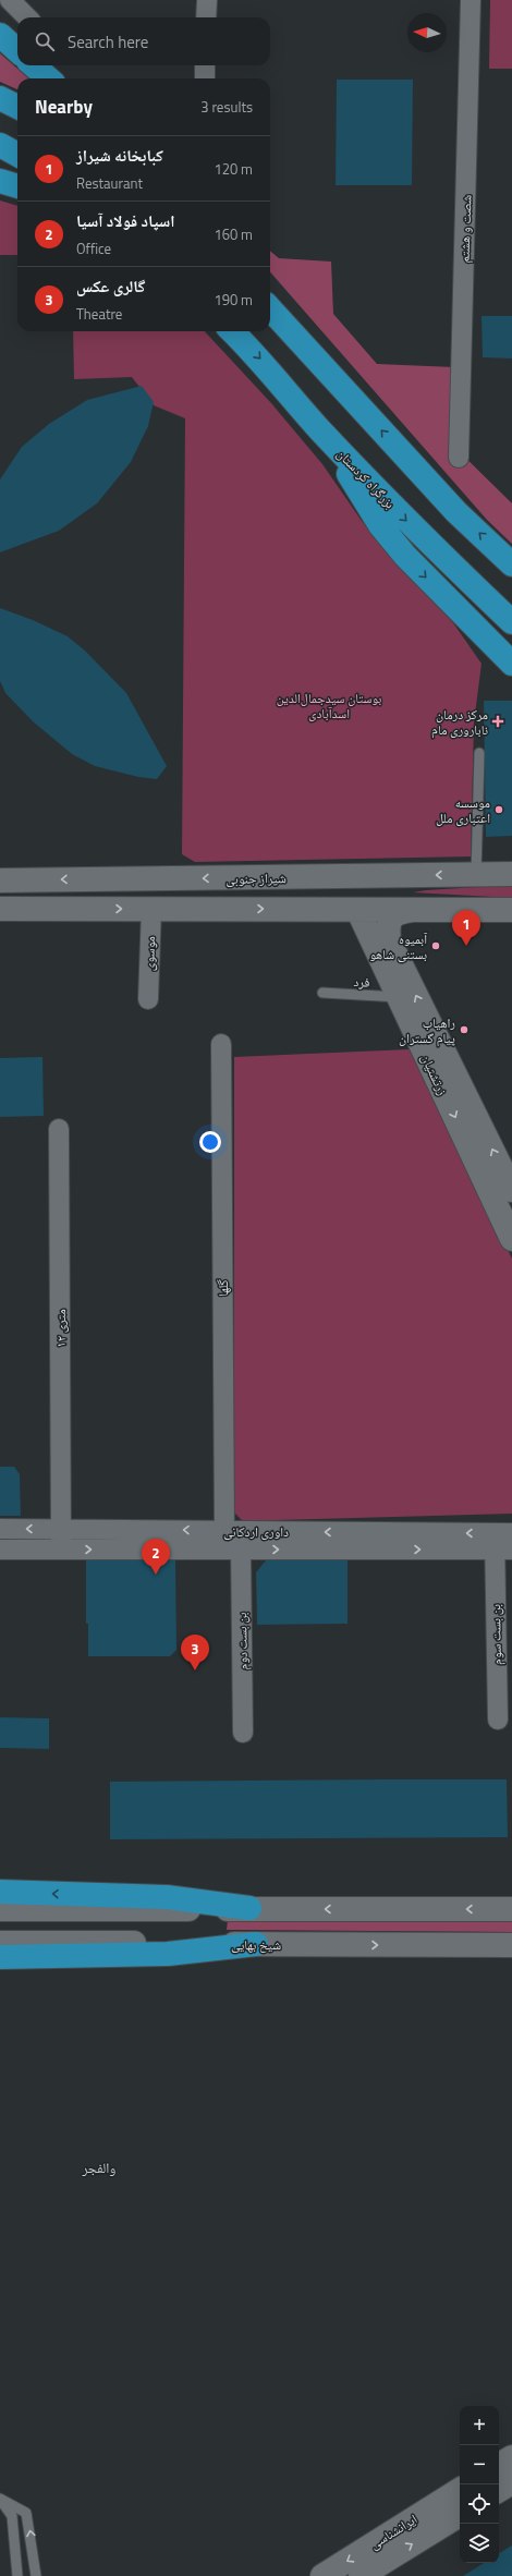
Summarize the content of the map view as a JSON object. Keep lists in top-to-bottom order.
{
  "streets": {
    "highway": ["بزرگراه کردستان"],
    "main road": [
      "شیراز جنوبی",
      "زرتشتیان",
      "شیخ بهایی",
      "ایرانشناسی"
    ],
    "street": [
      "شصت و هشتم",
      "موسوی",
      "گلها",
      "۱۲ متری",
      "داوری اردکانی",
      "بن بست سوم",
      "بن بست دوم"
    ],
    "lane": ["فرد"]
  },
  "crossings": [
    ["فرد", "زرتشتیان"],
    ["گلها", "داوری اردکانی"],
    ["۱۲ متری", "داوری اردکانی"],
    ["داوری اردکانی", "بن بست سوم"],
    ["داوری اردکانی", "بن بست دوم"]
  ],
  "districts": ["والفجر"],
  "parks": ["بوستان سیدجمال‌الدین اسدآبادی"],
  "places": {
    "health": ["مرکز درمان ناباروری مام"],
    "other": ["موسسه اعتباری ملل", "آبمیوه بستنی شاهو", "راهیاب پیام گستران"]
  },
  "north": "left",
  "page": {
    "search": "Search here",
    "heading": ["Nearby", "3 results"],
    "list": [
      {
        "mark": "1",
        "name": "کبابخانه شیراز",
        "note": "Restaurant",
        "value": "120 m"
      },
      {
        "mark": "2",
        "name": "اسپاد فولاد آسیا",
        "note": "Office",
        "value": "160 m"
      },
      {
        "mark": "3",
        "name": "گالری عکس",
        "note": "Theatre",
        "value": "190 m"
      }
    ],
    "pins": ["1", "2", "3"],
    "map_buttons": ["+", "−"]
  }
}
